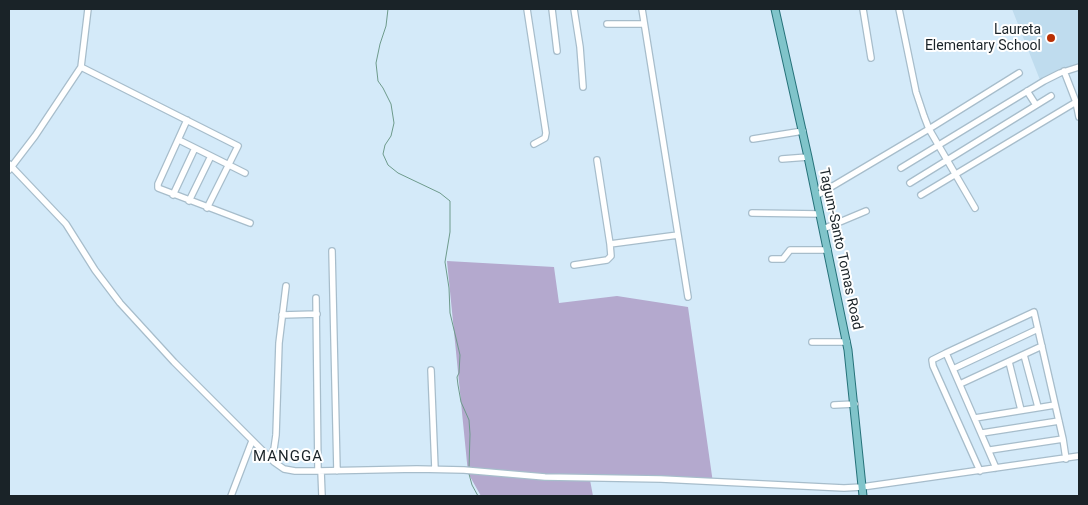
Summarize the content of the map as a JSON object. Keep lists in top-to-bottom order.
{
  "streets": {
    "main road": ["Tagum-Santo Tomas Road"]
  },
  "districts": ["MANGGA"],
  "places": ["Laureta Elementary School"]
}
